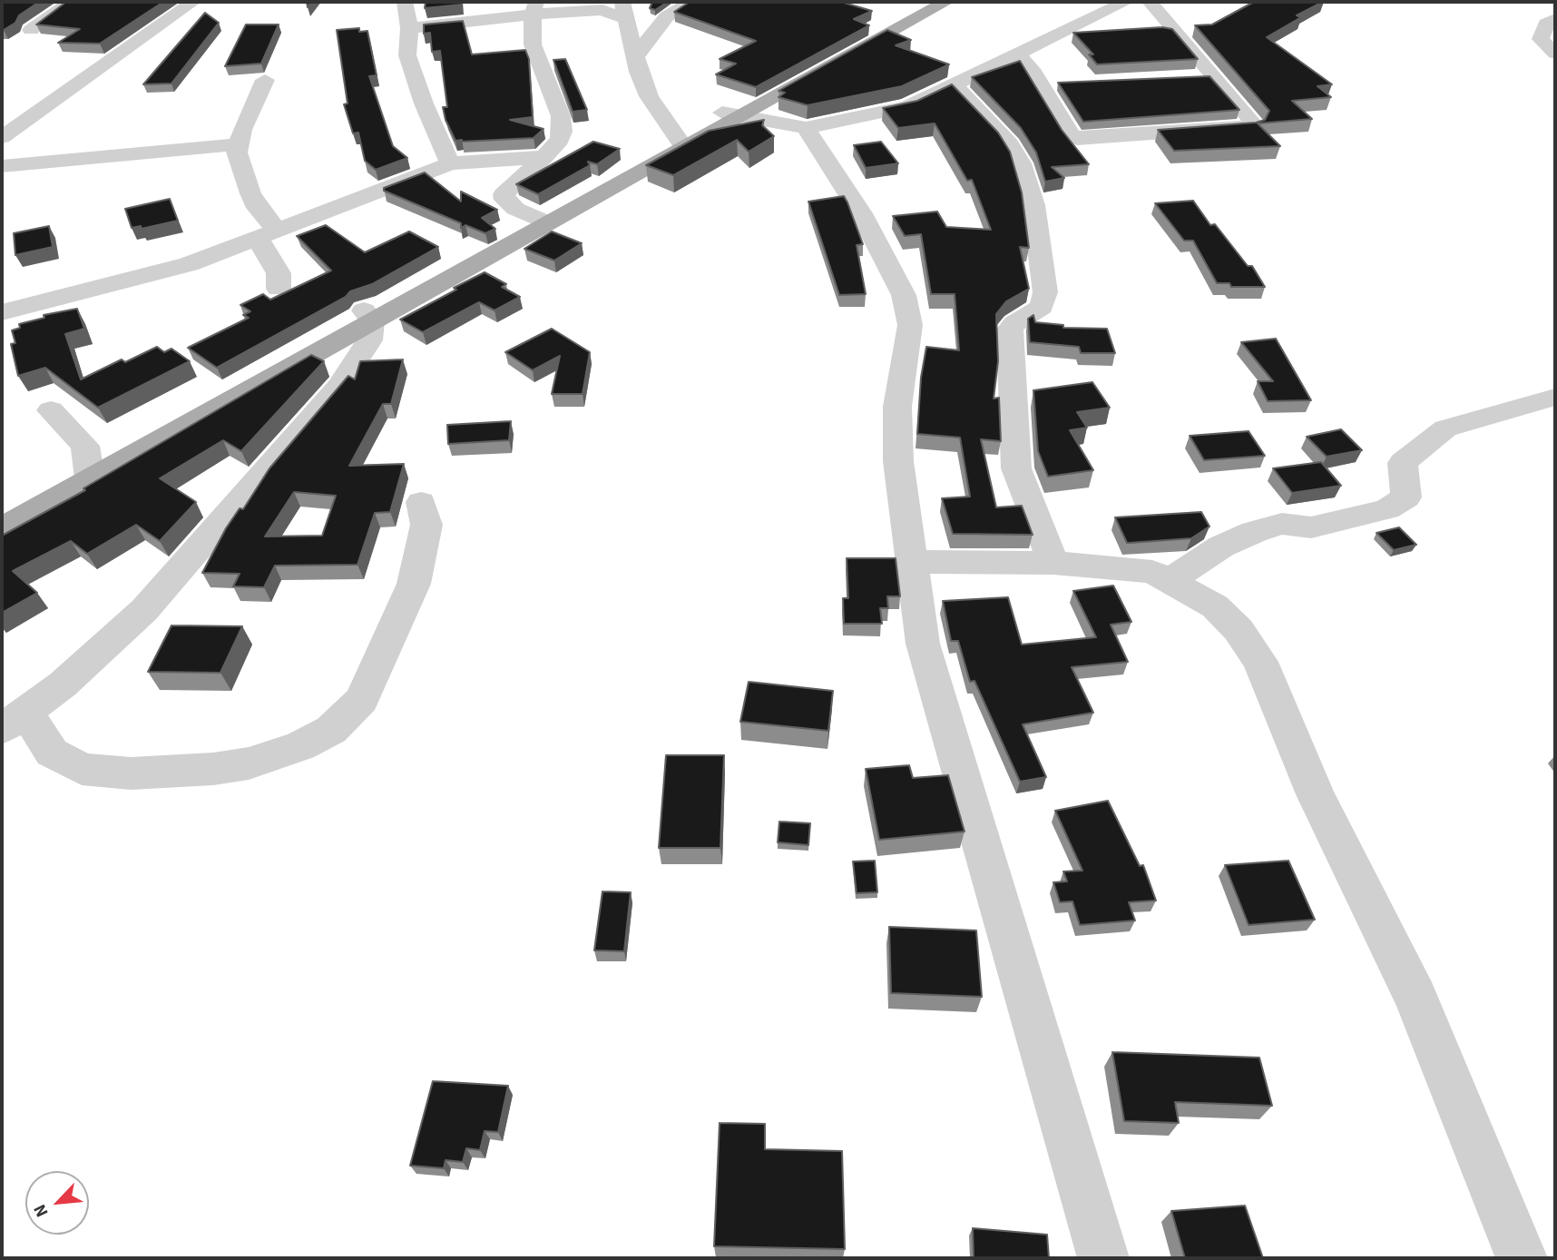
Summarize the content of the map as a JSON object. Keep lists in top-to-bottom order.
{
  "north": "bottom left"
}
